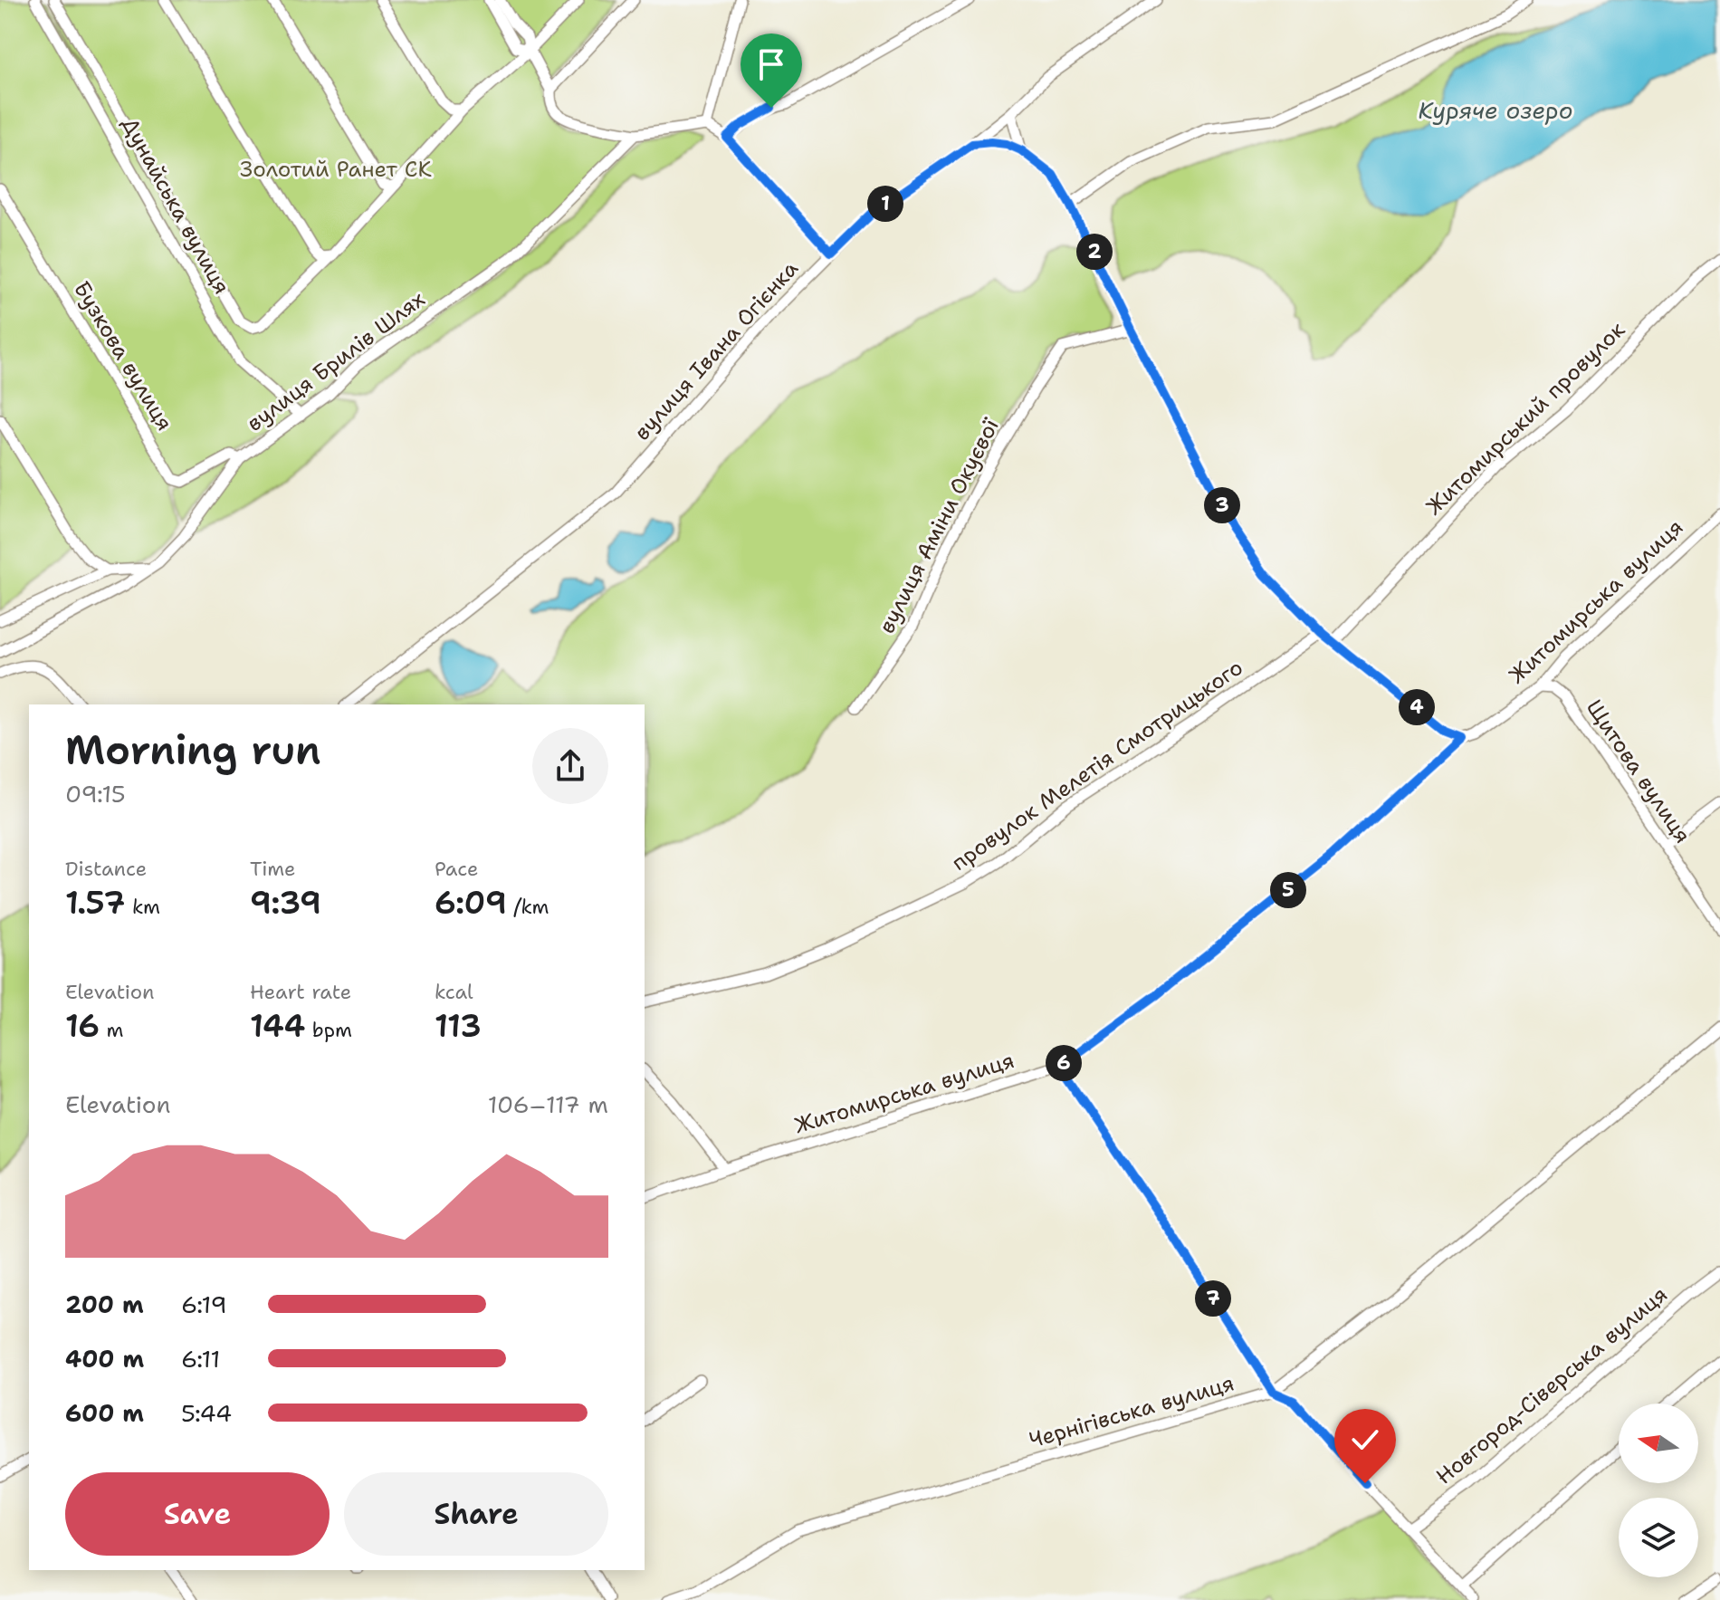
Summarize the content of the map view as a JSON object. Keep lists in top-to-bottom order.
{
  "streets": {
    "street": [
      "Дунайська вулиця",
      "вулиця Івана Огієнка",
      "Бузкова вулиця",
      "вулиця Брилів Шлях",
      "Житомирський провулок",
      "вулиця Аміни Окуєвої",
      "Житомирська вулиця",
      "провулок Мелетія Смотрицького",
      "Щитова вулиця",
      "Новгород-Сіверська вулиця",
      "Чернігівська вулиця"
    ]
  },
  "crossings": [
    ["Дунайська вулиця", "вулиця Брилів Шлях"],
    ["Бузкова вулиця", "вулиця Брилів Шлях"],
    ["Житомирська вулиця", "Щитова вулиця"]
  ],
  "water": ["Куряче озеро"],
  "parks": ["Золотий Ранет СК"],
  "north": "left",
  "page": {
    "pins": [
      "1",
      "2",
      "3",
      "4",
      "5",
      "6",
      "7"
    ],
    "heading": ["Morning run", "09:15"],
    "stats": [
      ["Distance", "1.57 km"],
      ["Time", "9:39"],
      ["Pace", "6:09 /km"],
      ["Elevation", "16 m"],
      ["Heart rate", "144 bpm"],
      ["kcal", "113"]
    ],
    "chart": ["Elevation", "106–117 m"],
    "list": [
      {
        "name": "200 m",
        "note": "6:19"
      },
      {
        "name": "400 m",
        "note": "6:11"
      },
      {
        "name": "600 m",
        "note": "5:44"
      }
    ],
    "buttons": ["Save", "Share"]
  }
}
